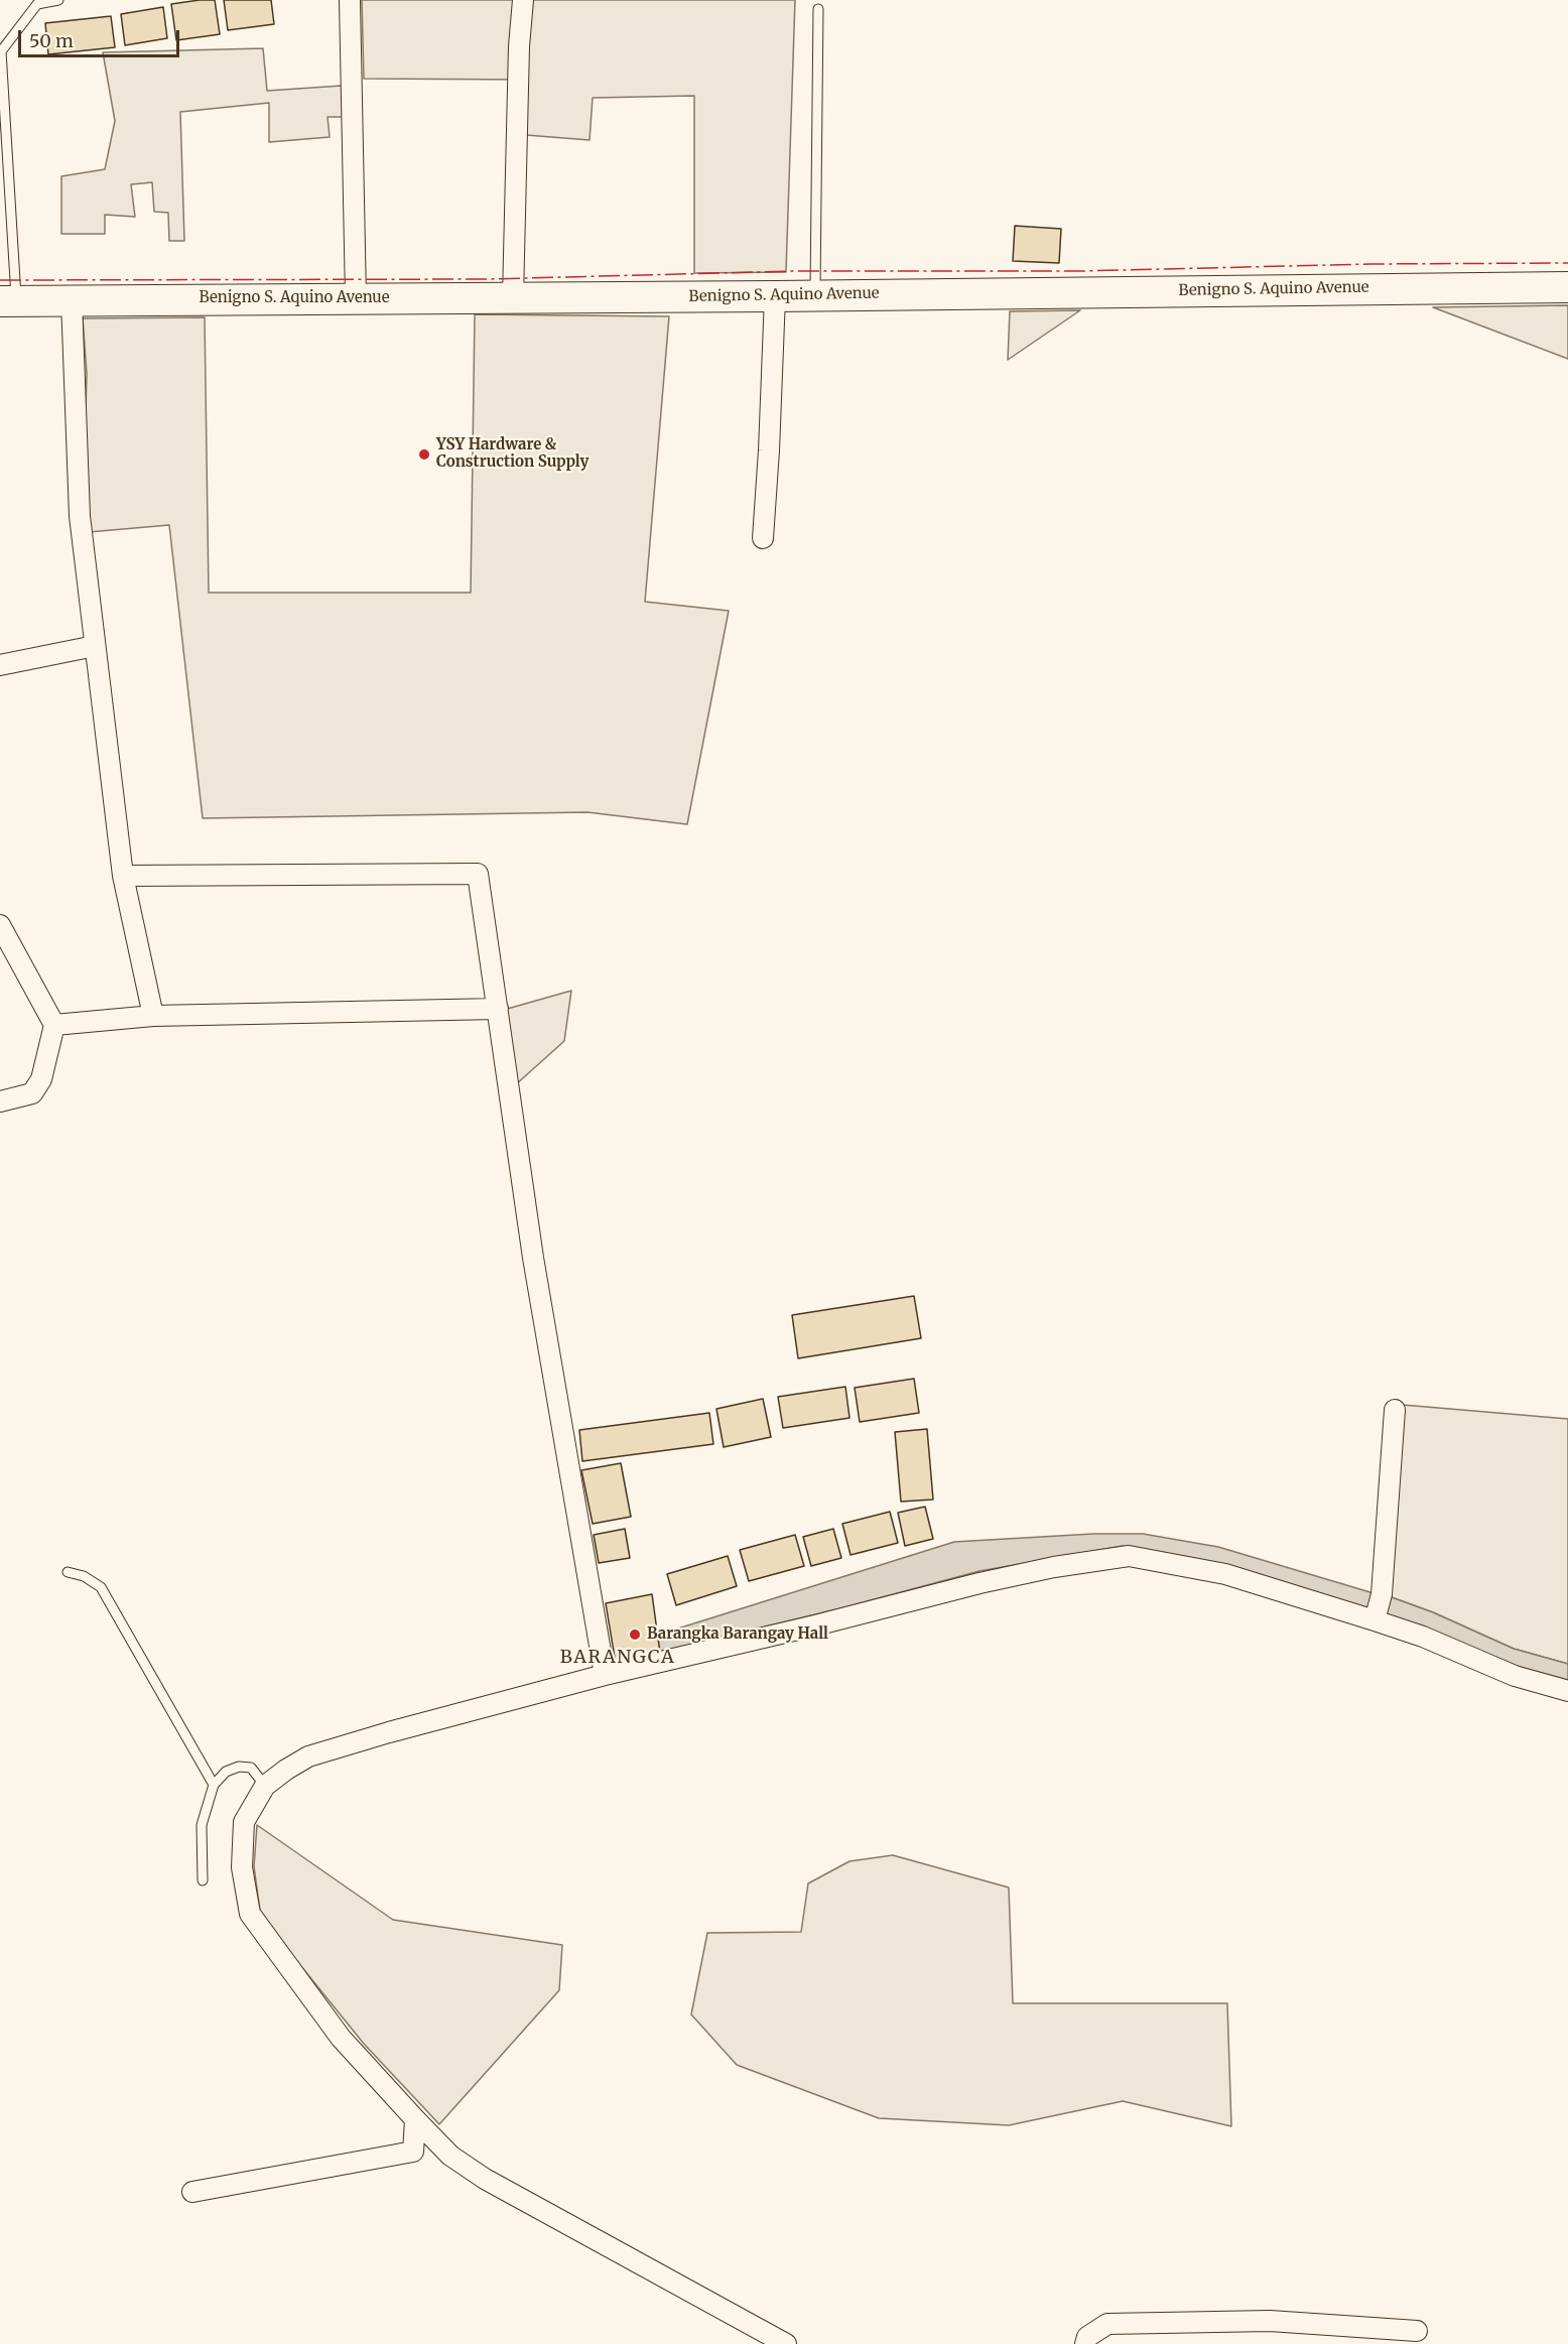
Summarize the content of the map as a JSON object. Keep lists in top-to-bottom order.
{
  "streets": {
    "main road": ["Benigno S. Aquino Avenue"]
  },
  "districts": ["BARANGCA"],
  "places": ["YSY Hardware & Construction Supply", "Barangka Barangay Hall"],
  "scale_bar": "50 m"
}
